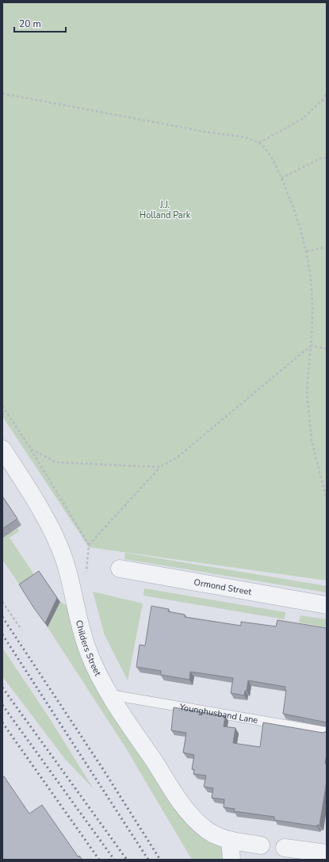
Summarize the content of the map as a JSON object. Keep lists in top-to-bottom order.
{
  "streets": {
    "street": ["Ormond Street", "Childers Street"],
    "lane": ["Younghusband Lane"]
  },
  "crossings": [
    ["Childers Street", "Younghusband Lane"]
  ],
  "parks": ["J.J. Holland Park"],
  "scale_bar": "20 m"
}
